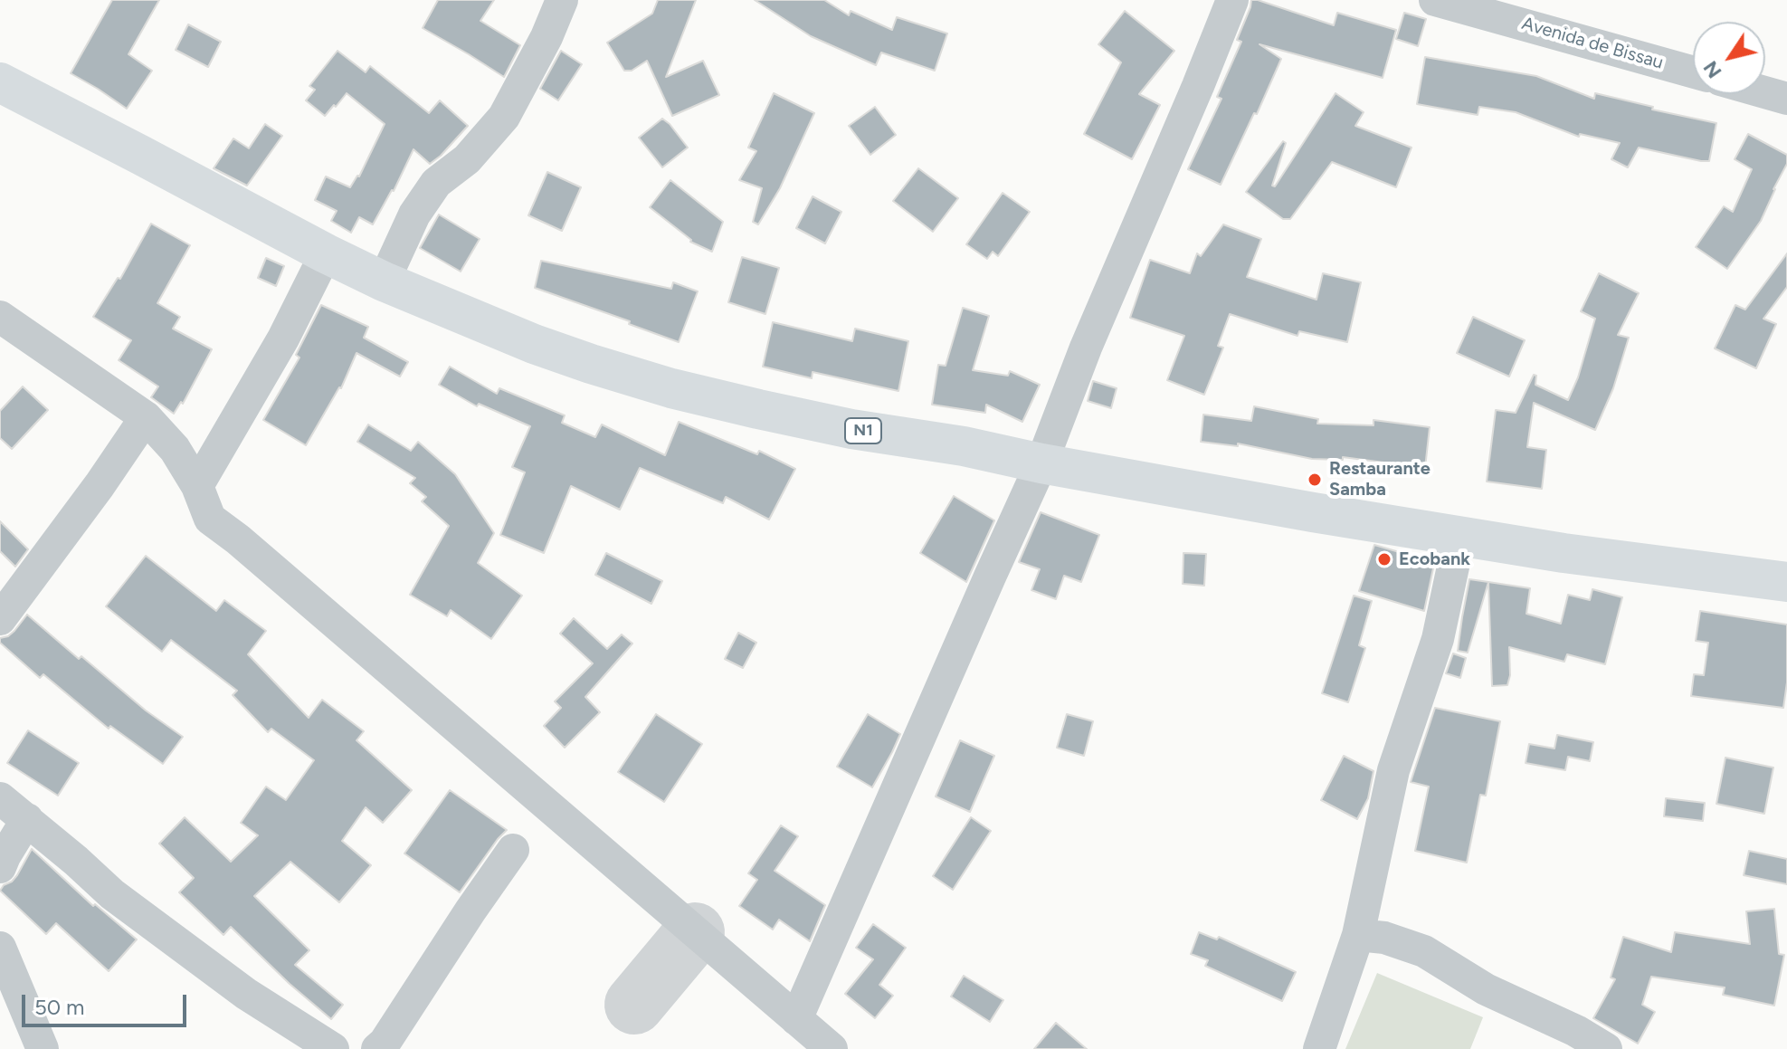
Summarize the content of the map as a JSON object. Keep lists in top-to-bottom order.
{
  "streets": {
    "main road": ["N1"],
    "street": ["Avenida de Bissau"]
  },
  "places": ["Restaurante Samba", "Ecobank"],
  "scale_bar": "50 m",
  "north": "bottom left"
}
